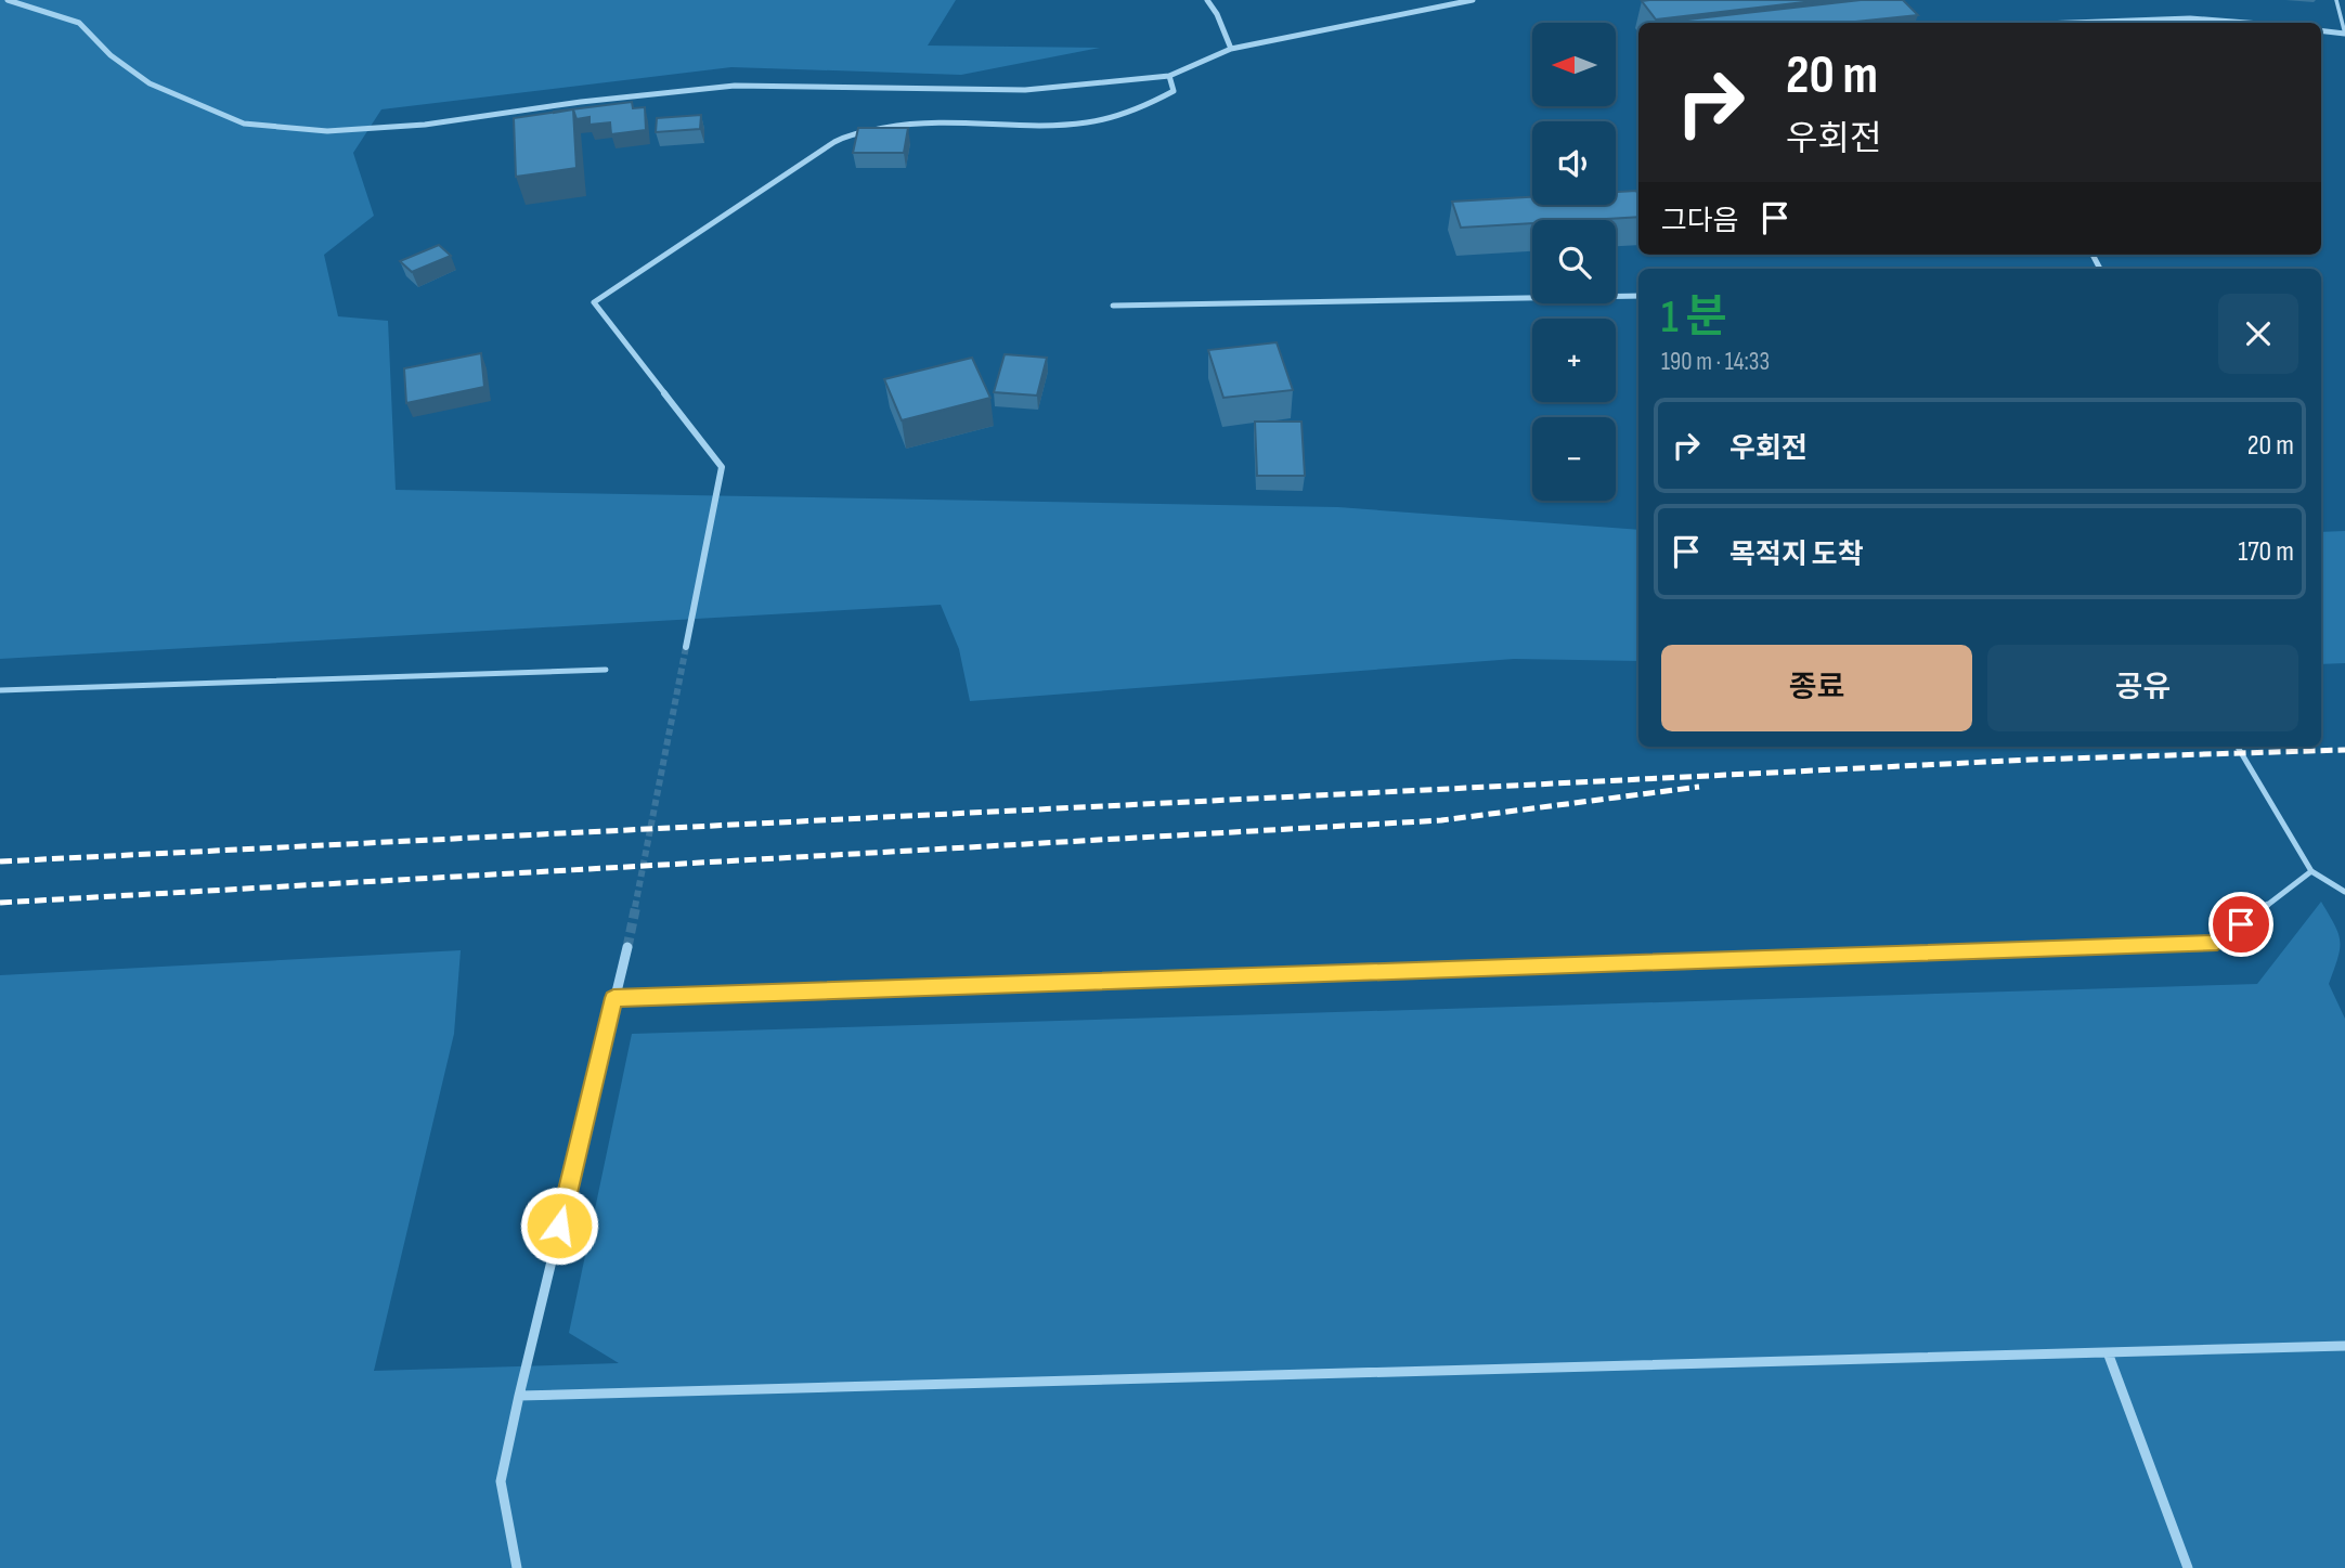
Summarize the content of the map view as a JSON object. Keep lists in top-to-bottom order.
{
  "north": "left",
  "page": {
    "map_buttons": ["+", "−"],
    "turn": ["20 m", "우회전"],
    "then": "그다음",
    "heading": ["1 분", "190 m · 14:33"],
    "list": [
      {
        "name": "우회전",
        "value": "20 m"
      },
      {
        "name": "목적지 도착",
        "value": "170 m"
      }
    ],
    "buttons": ["종료", "공유"]
  }
}
